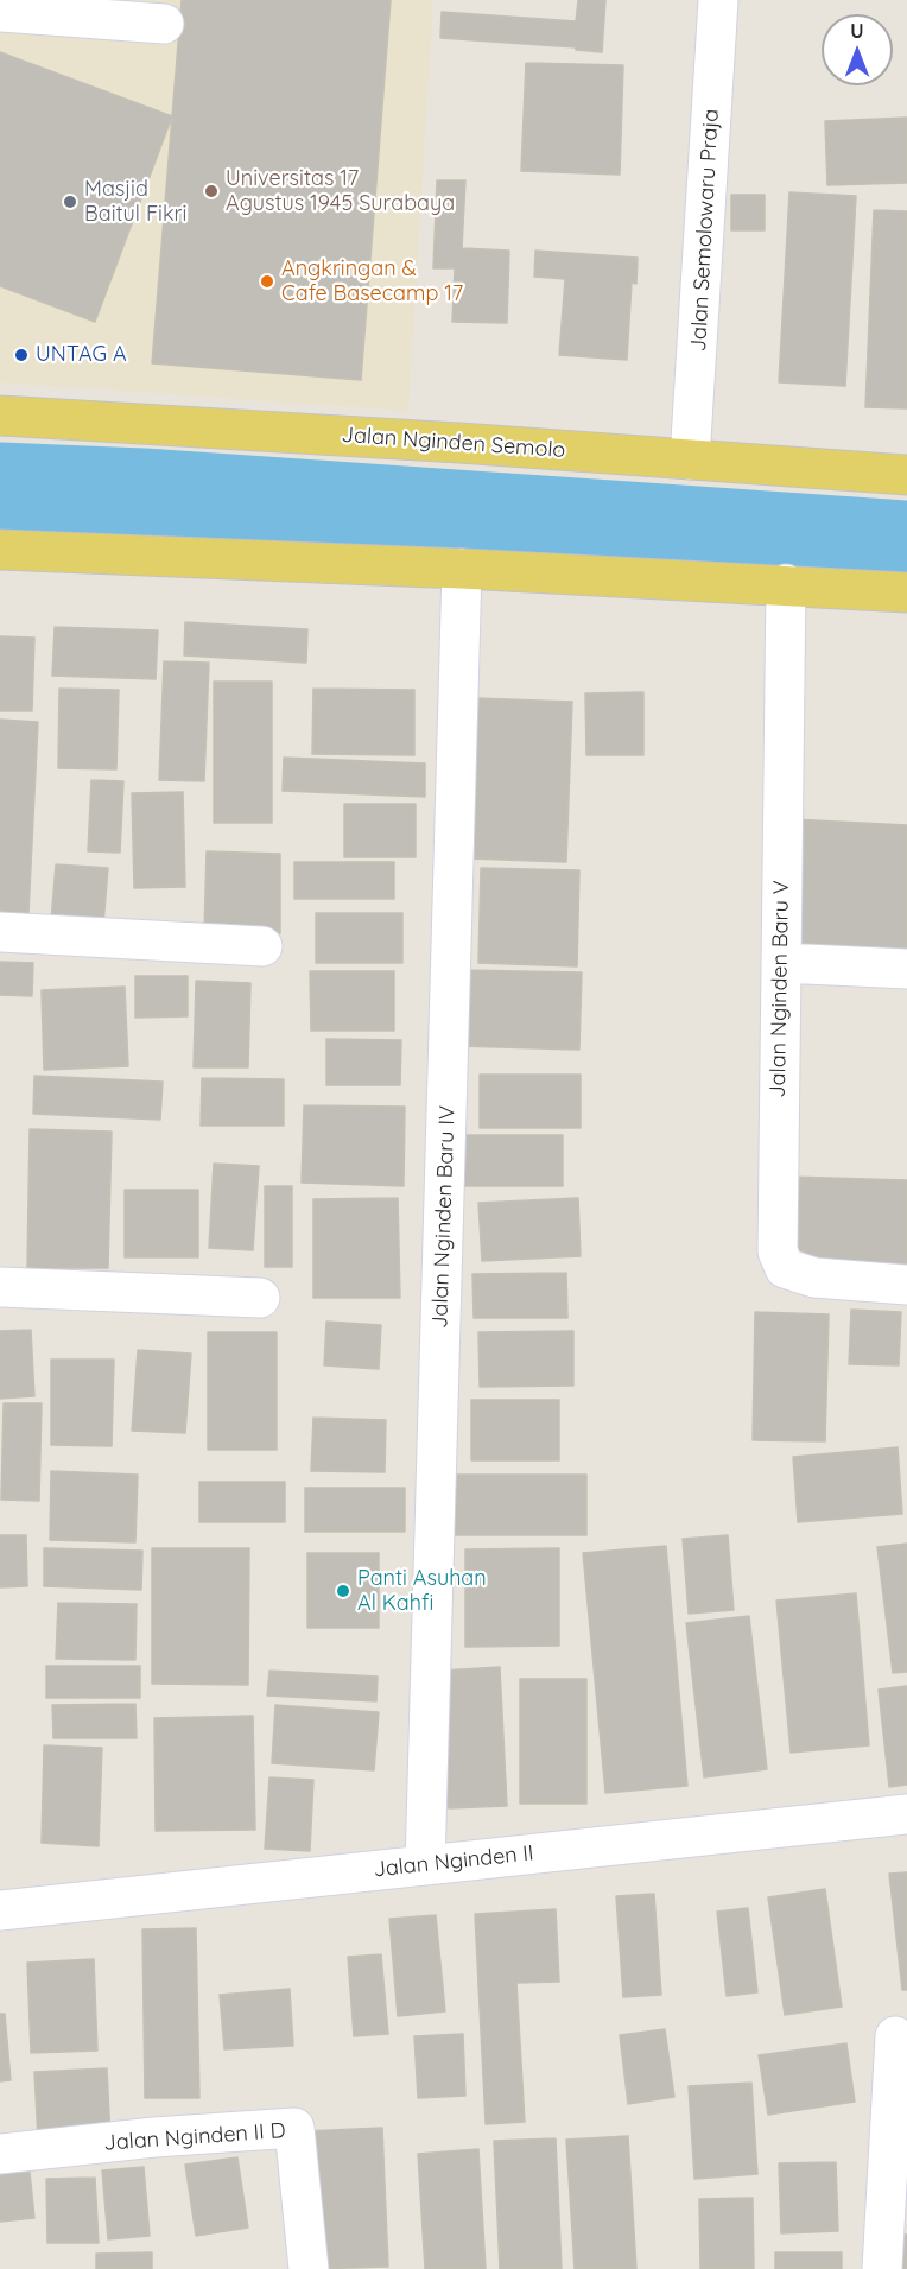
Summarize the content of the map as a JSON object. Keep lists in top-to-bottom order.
{
  "streets": {
    "main road": ["Jalan Nginden Semolo"],
    "street": [
      "Jalan Semolowaru Praja",
      "Jalan Nginden Baru V",
      "Jalan Nginden Baru IV",
      "Jalan Nginden II",
      "Jalan Nginden II D"
    ]
  },
  "crossings": [
    ["Jalan Semolowaru Praja", "Jalan Nginden Semolo"],
    ["Jalan Nginden Baru IV", "Jalan Nginden II"]
  ],
  "places": [
    "Universitas 17 Agustus 1945 Surabaya",
    "Masjid Baitul Fikri",
    "Angkringan & Cafe Basecamp 17",
    "UNTAG A",
    "Panti Asuhan Al Kahfi"
  ],
  "north": "top"
}
